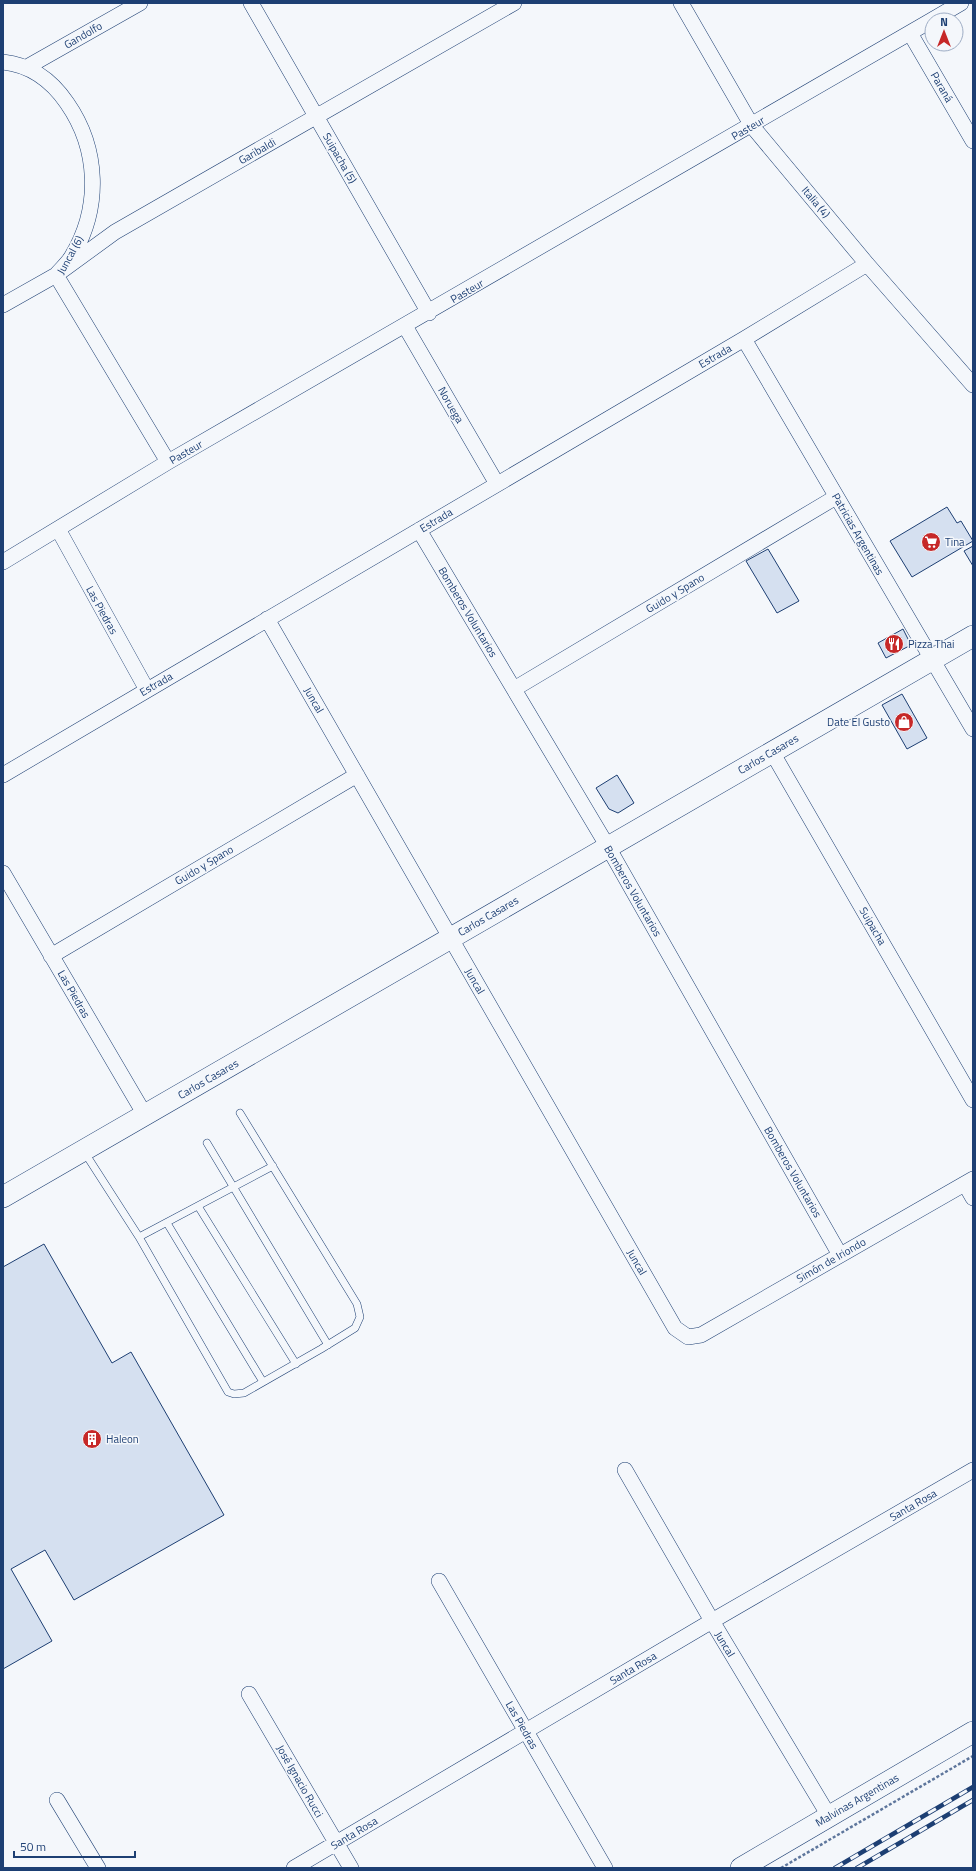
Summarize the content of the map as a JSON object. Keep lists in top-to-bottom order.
{
  "streets": {
    "street": [
      "Gandolfo",
      "Paraná",
      "Pasteur",
      "Garibaldi",
      "Suipacha (5)",
      "Italia (4)",
      "Juncal (6)",
      "Estrada",
      "Noruega",
      "Patricias Argentinas",
      "Guido y Spano",
      "Las Piedras",
      "Bomberos Voluntarios",
      "Juncal",
      "Carlos Casares",
      "Suipacha",
      "Simón de Iriondo",
      "Santa Rosa",
      "José Ignacio Rucci",
      "Malvinas Argentinas"
    ]
  },
  "crossings": [
    ["Gandolfo", "Juncal (6)"],
    ["Paraná", "Pasteur"],
    ["Pasteur", "Suipacha (5)"],
    ["Pasteur", "Italia (4)"],
    ["Pasteur", "Juncal (6)"],
    ["Pasteur", "Noruega"],
    ["Pasteur", "Las Piedras"],
    ["Garibaldi", "Suipacha (5)"],
    ["Garibaldi", "Juncal (6)"],
    ["Italia (4)", "Estrada"],
    ["Estrada", "Noruega"],
    ["Estrada", "Patricias Argentinas"],
    ["Estrada", "Las Piedras"],
    ["Estrada", "Bomberos Voluntarios"],
    ["Estrada", "Juncal"],
    ["Patricias Argentinas", "Guido y Spano"],
    ["Patricias Argentinas", "Carlos Casares"],
    ["Guido y Spano", "Las Piedras"],
    ["Guido y Spano", "Bomberos Voluntarios"],
    ["Guido y Spano", "Juncal"],
    ["Las Piedras", "Carlos Casares"],
    ["Las Piedras", "Santa Rosa"],
    ["Bomberos Voluntarios", "Carlos Casares"],
    ["Bomberos Voluntarios", "Simón de Iriondo"],
    ["Juncal", "Carlos Casares"],
    ["Juncal", "Simón de Iriondo"],
    ["Juncal", "Santa Rosa"],
    ["Juncal", "Malvinas Argentinas"],
    ["Carlos Casares", "Suipacha"],
    ["Santa Rosa", "José Ignacio Rucci"]
  ],
  "places": {
    "supermarket": ["Tina"],
    "restaurant": ["Pizza Thai"],
    "shop": ["Date El Gusto"],
    "building": ["Haleon"]
  },
  "scale_bar": "50 m",
  "north": "top"
}
